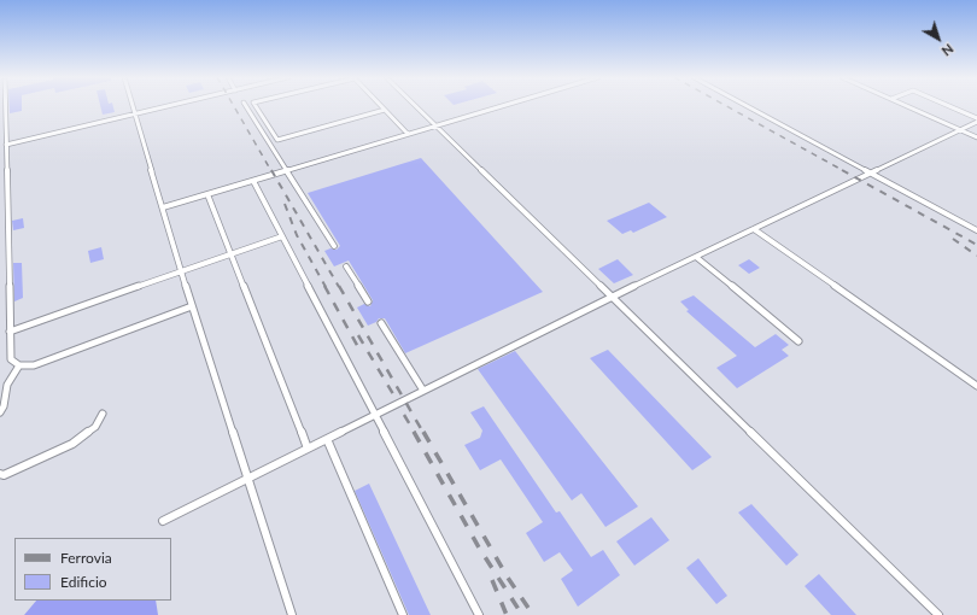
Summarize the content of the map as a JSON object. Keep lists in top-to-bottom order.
{
  "legend": ["Ferrovia", "Edificio"],
  "north": "bottom right"
}
